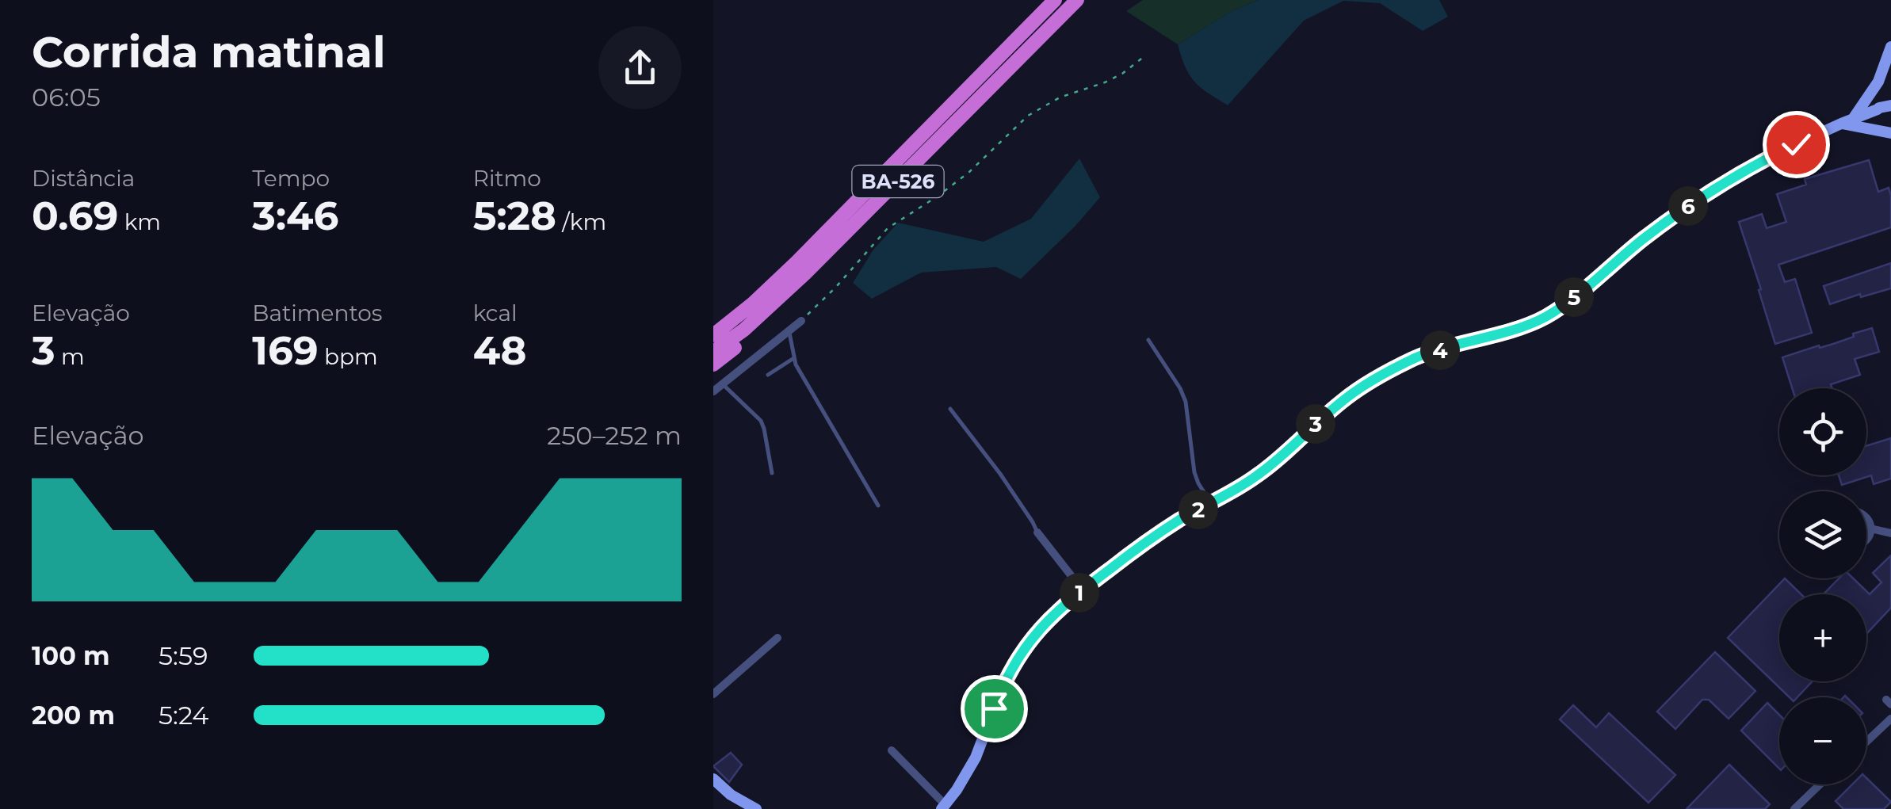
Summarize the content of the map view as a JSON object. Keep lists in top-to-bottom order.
{
  "streets": {
    "highway": ["BA-526"]
  },
  "page": {
    "heading": ["Corrida matinal", "06:05"],
    "stats": [
      ["Distância", "0.69 km"],
      ["Tempo", "3:46"],
      ["Ritmo", "5:28 /km"],
      ["Elevação", "3 m"],
      ["Batimentos", "169 bpm"],
      ["kcal", "48"]
    ],
    "pins": [
      "6",
      "5",
      "4",
      "3",
      "2",
      "1"
    ],
    "map_buttons": ["+", "−"],
    "chart": ["Elevação", "250–252 m"],
    "list": [
      {
        "name": "100 m",
        "note": "5:59"
      },
      {
        "name": "200 m",
        "note": "5:24"
      }
    ]
  }
}
